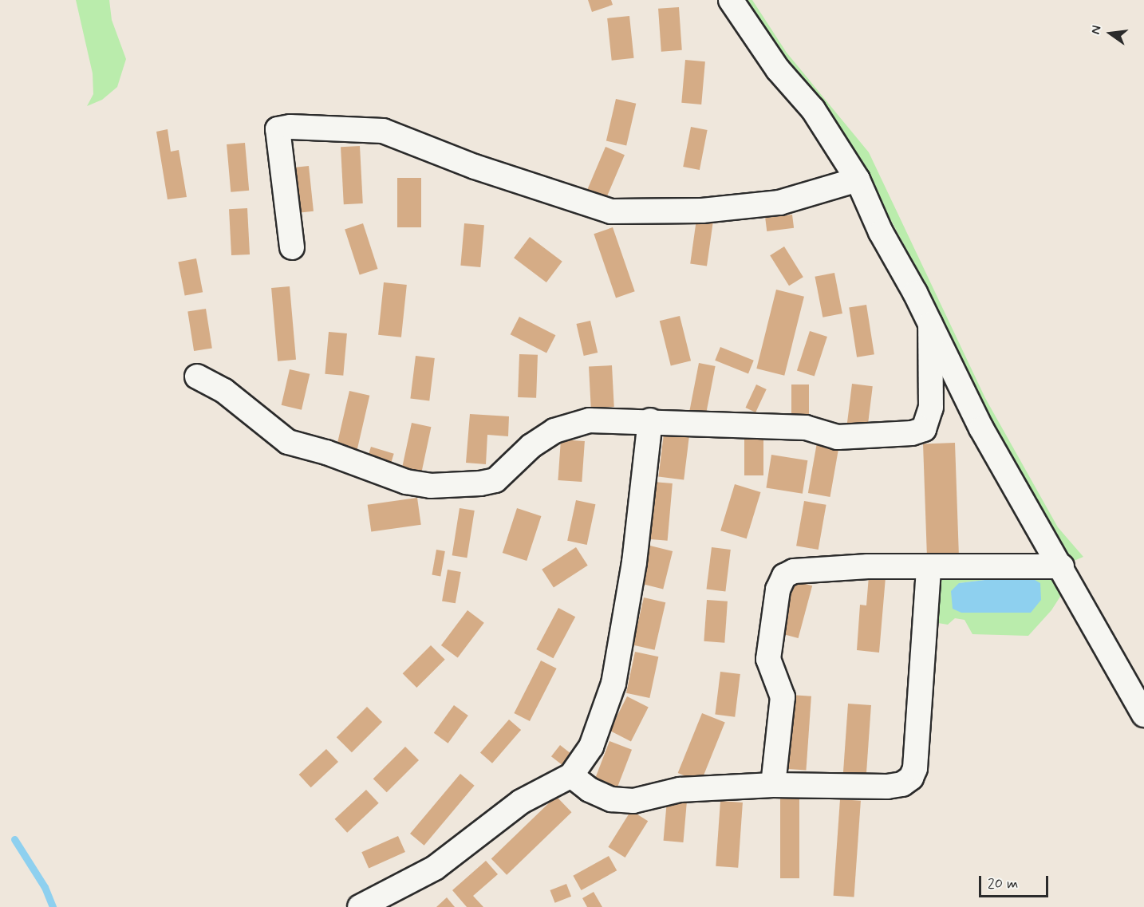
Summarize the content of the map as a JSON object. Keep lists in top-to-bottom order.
{
  "scale_bar": "20 m",
  "north": "left"
}
